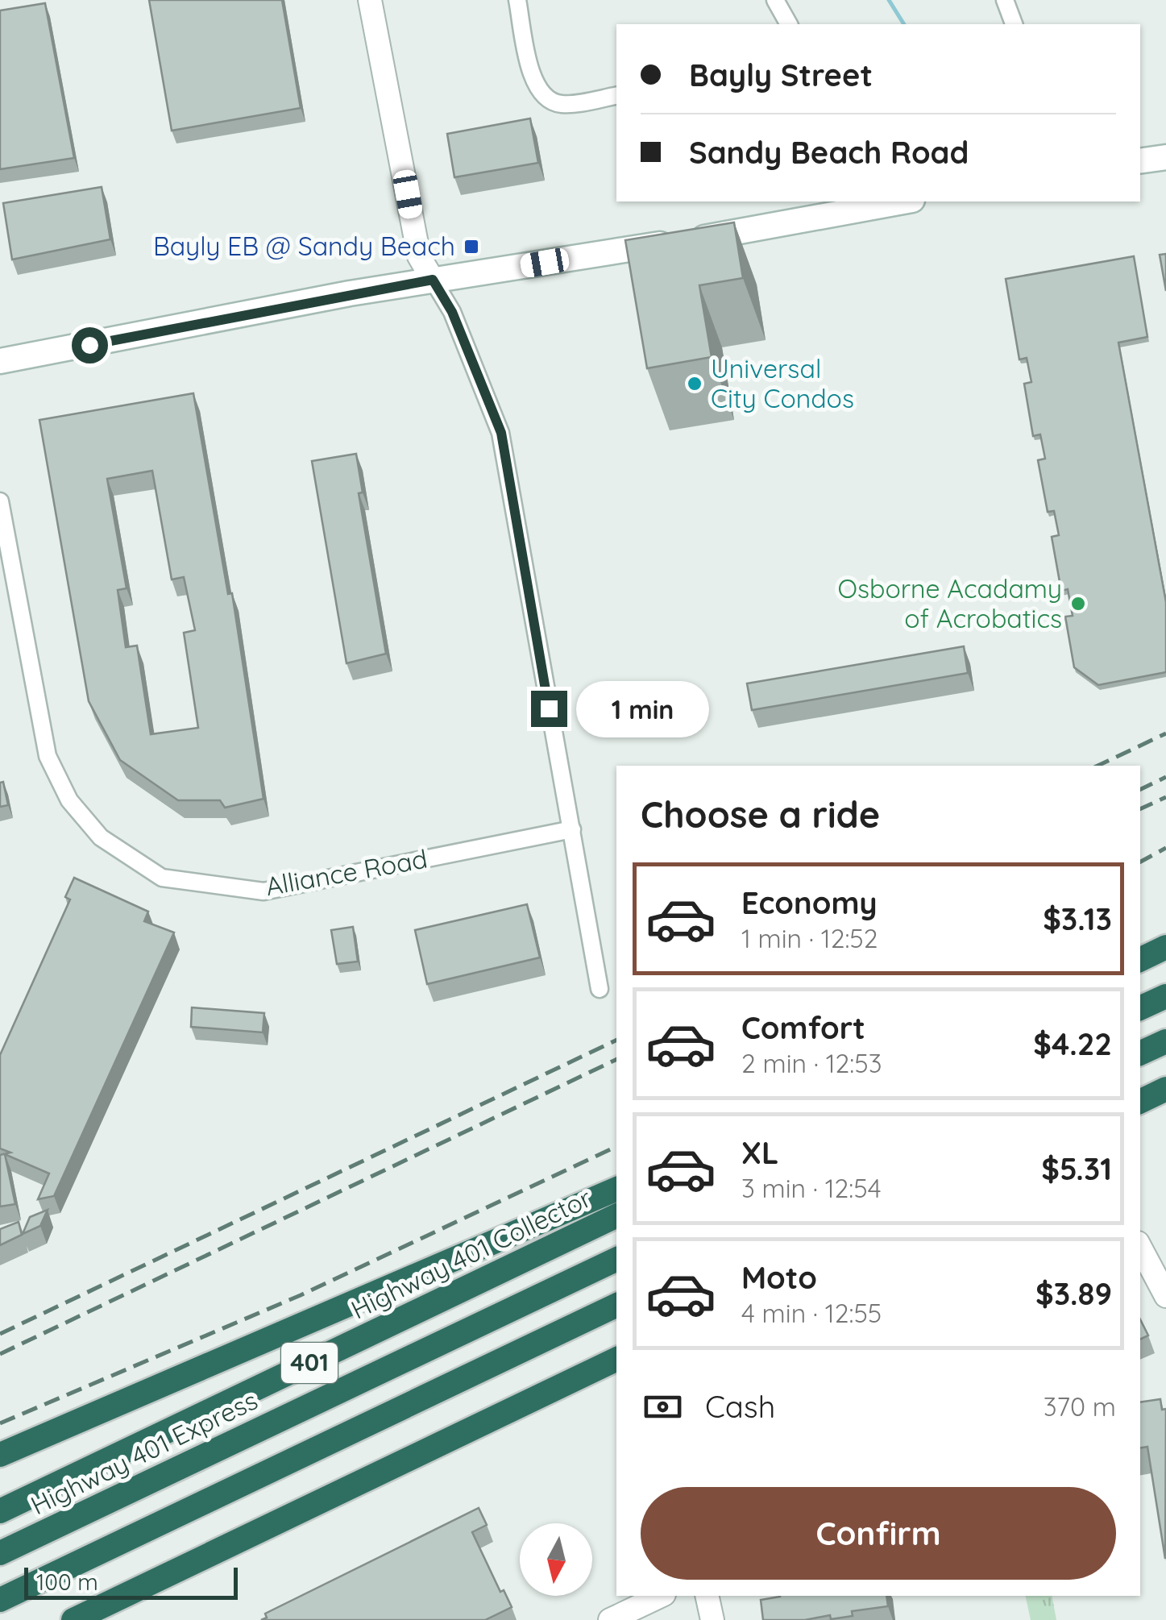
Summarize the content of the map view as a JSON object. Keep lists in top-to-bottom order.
{
  "streets": {
    "highway": ["Highway 401 Collector", "401", "Highway 401 Express"],
    "street": ["Alliance Road"]
  },
  "places": {
    "transit": ["Bayly EB @ Sandy Beach"],
    "other": ["Universal City Condos", "Osborne Acadamy of Acrobatics"]
  },
  "scale_bar": "100 m",
  "north": "bottom",
  "page": {
    "banner": ["Bayly Street", "Sandy Beach Road"],
    "bubble": "1 min",
    "heading": "Choose a ride",
    "list": [
      {
        "name": "Economy",
        "note": "1 min · 12:52",
        "value": "$3.13"
      },
      {
        "name": "Comfort",
        "note": "2 min · 12:53",
        "value": "$4.22"
      },
      {
        "name": "XL",
        "note": "3 min · 12:54",
        "value": "$5.31"
      },
      {
        "name": "Moto",
        "note": "4 min · 12:55",
        "value": "$3.89"
      }
    ],
    "pay": ["Cash", "370 m"],
    "buttons": "Confirm",
    "scale": "100 m"
  }
}
